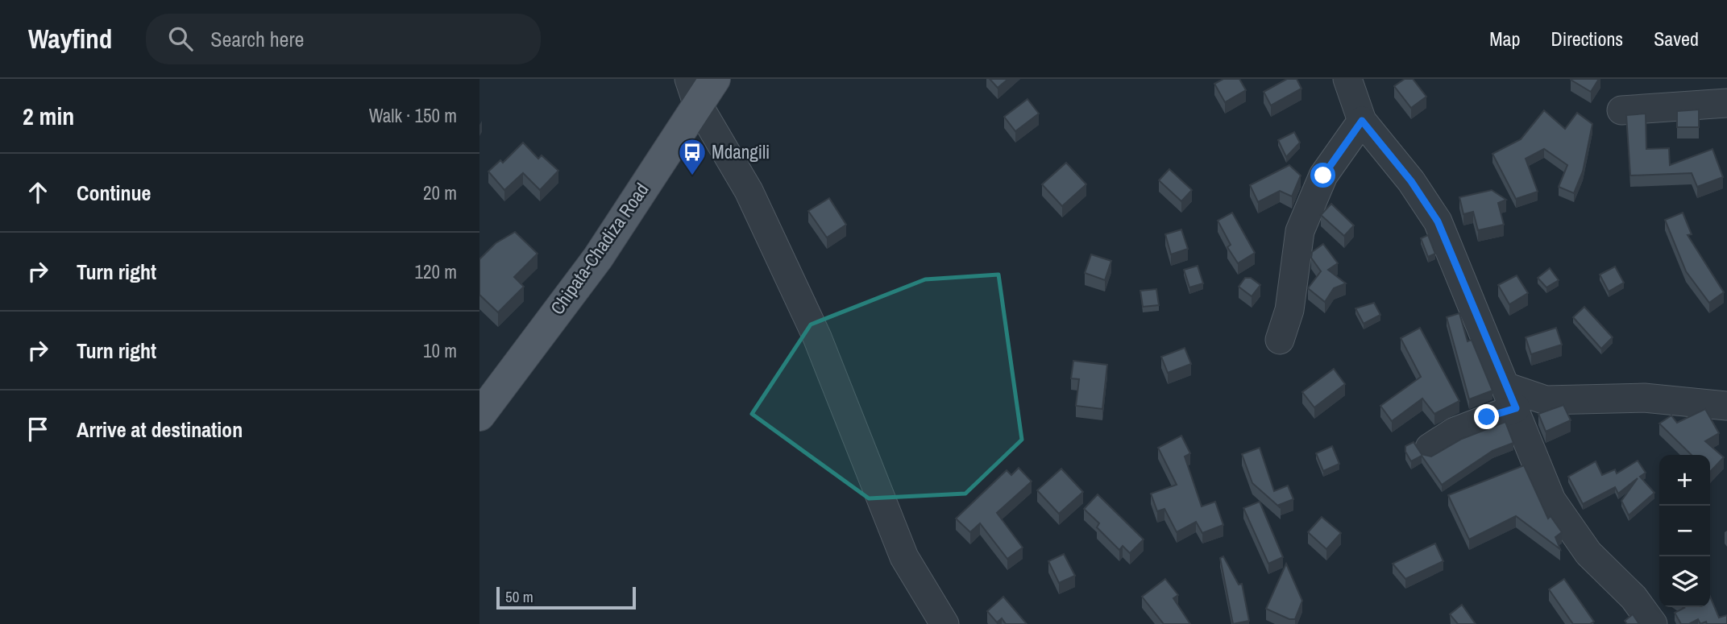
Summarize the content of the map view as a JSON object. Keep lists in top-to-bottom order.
{
  "streets": {
    "main road": ["Chipata-Chadiza Road"]
  },
  "places": {
    "bus stop": ["Mdangili"]
  },
  "scale_bar": "50 m",
  "page": {
    "header": "Wayfind",
    "search": "Search here",
    "nav": ["Map", "Directions", "Saved"],
    "heading": ["2 min", "Walk · 150 m"],
    "list": [
      ["Continue", "20 m"],
      ["Turn right", "120 m"],
      ["Turn right", "10 m"],
      "Arrive at destination"
    ],
    "map_buttons": ["+", "−"],
    "scale": "50 m"
  }
}
